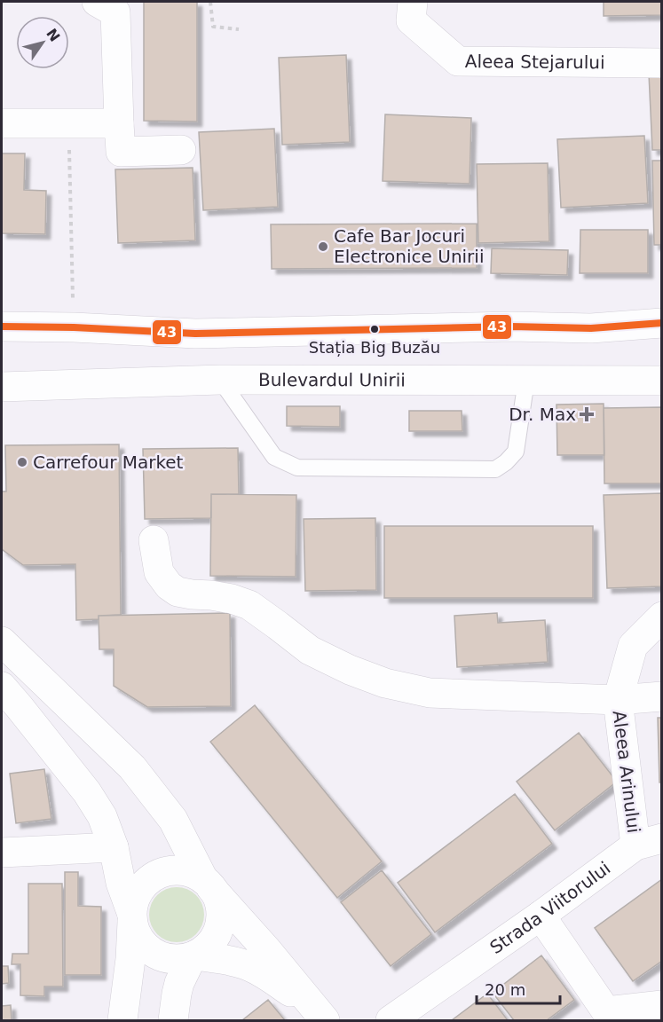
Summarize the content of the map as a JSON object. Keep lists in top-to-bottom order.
{
  "streets": {
    "main road": [
      "Aleea Stejarului",
      "Bulevardul Unirii",
      "Aleea Arinului",
      "Strada Viitorului"
    ]
  },
  "crossings": [
    ["Aleea Arinului", "Strada Viitorului"]
  ],
  "places": {
    "other": ["Cafe Bar Jocuri Electronice Unirii", "Stația Big Buzău", "Carrefour Market"],
    "health": ["Dr. Max"]
  },
  "lines": ["transit line 43"],
  "scale_bar": "20 m",
  "north": "top right"
}
